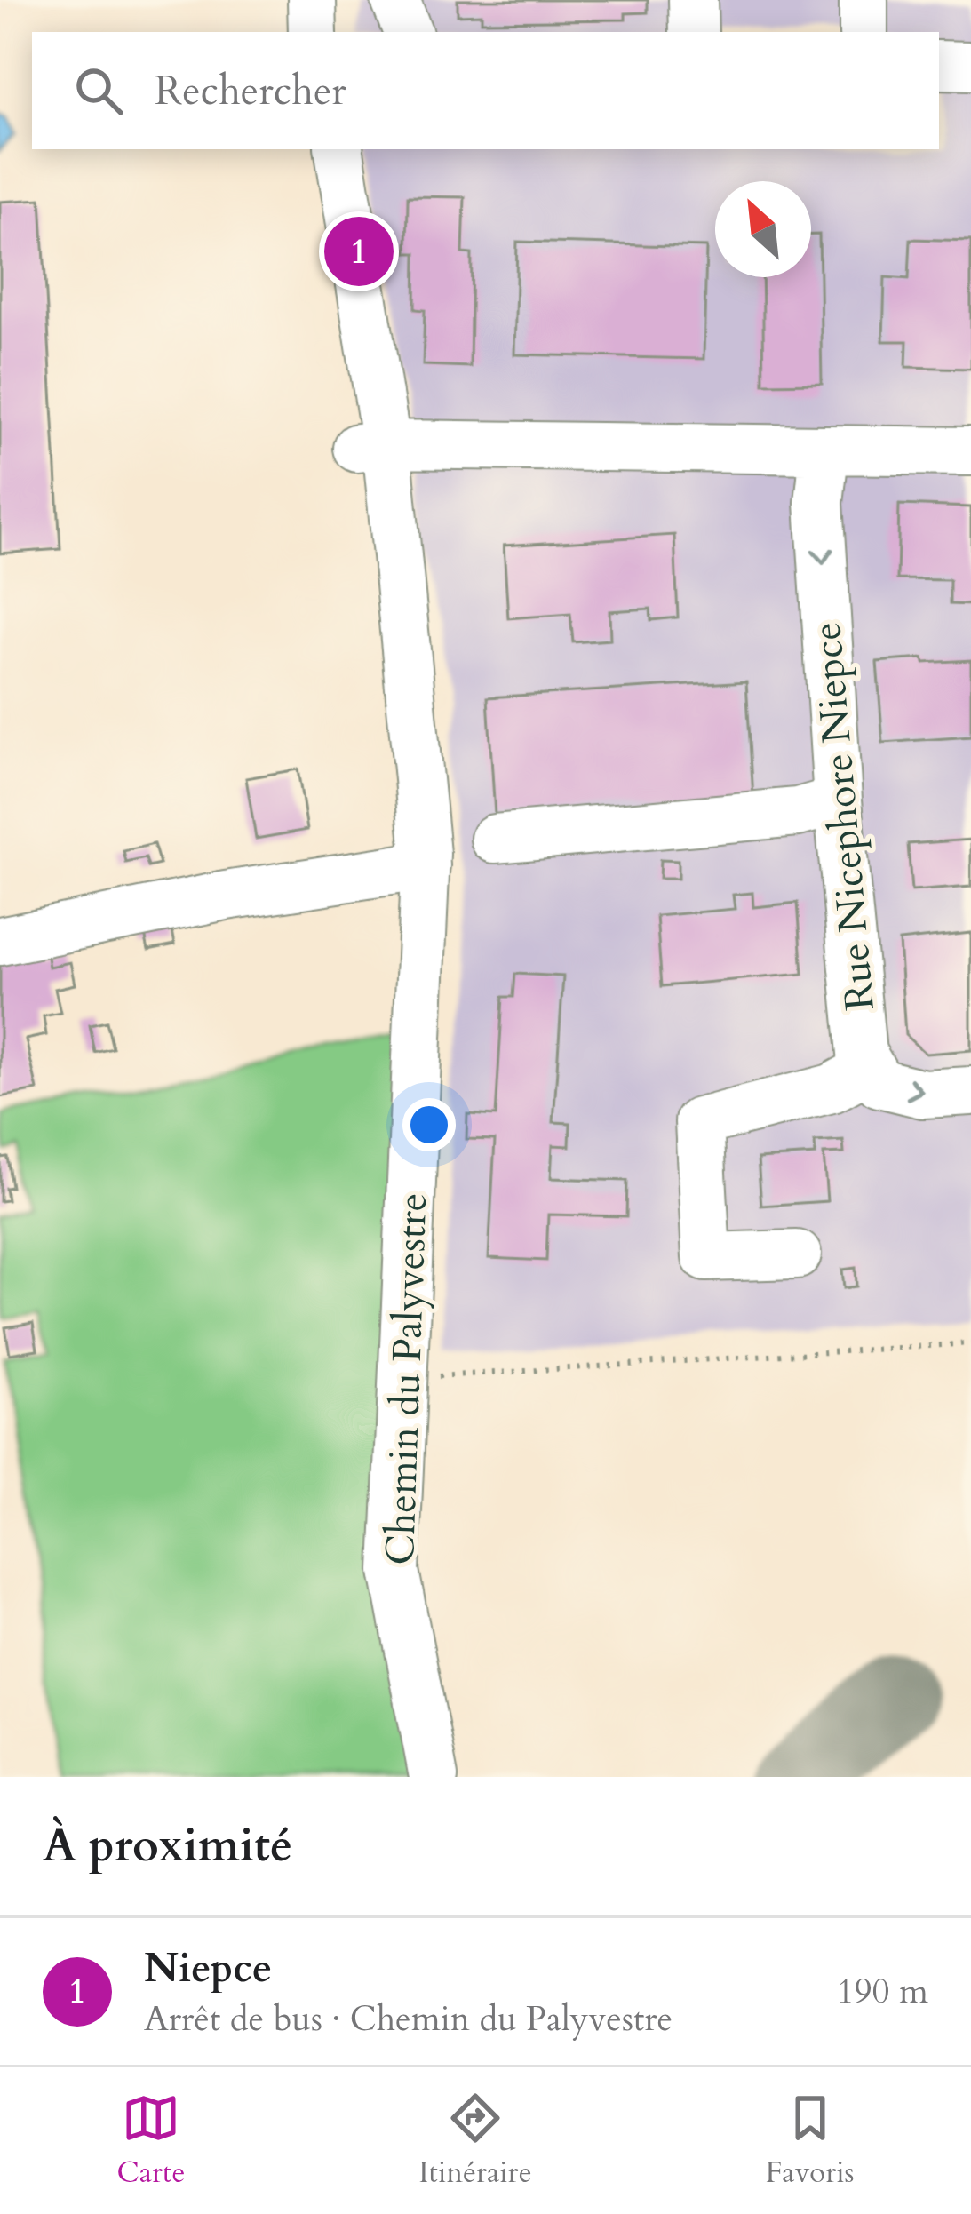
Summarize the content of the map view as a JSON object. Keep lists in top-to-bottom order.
{
  "streets": {
    "street": ["Rue Nicephore Niepce", "Chemin du Palyvestre"]
  },
  "one_way": ["Rue Nicephore Niepce"],
  "north": "top left",
  "page": {
    "search": "Rechercher",
    "pins": "1",
    "heading": "À proximité",
    "list": [
      {
        "mark": "1",
        "name": "Niepce",
        "note": "Arrêt de bus · Chemin du Palyvestre",
        "value": "190 m"
      }
    ],
    "nav": ["Carte", "Itinéraire", "Favoris"]
  }
}
